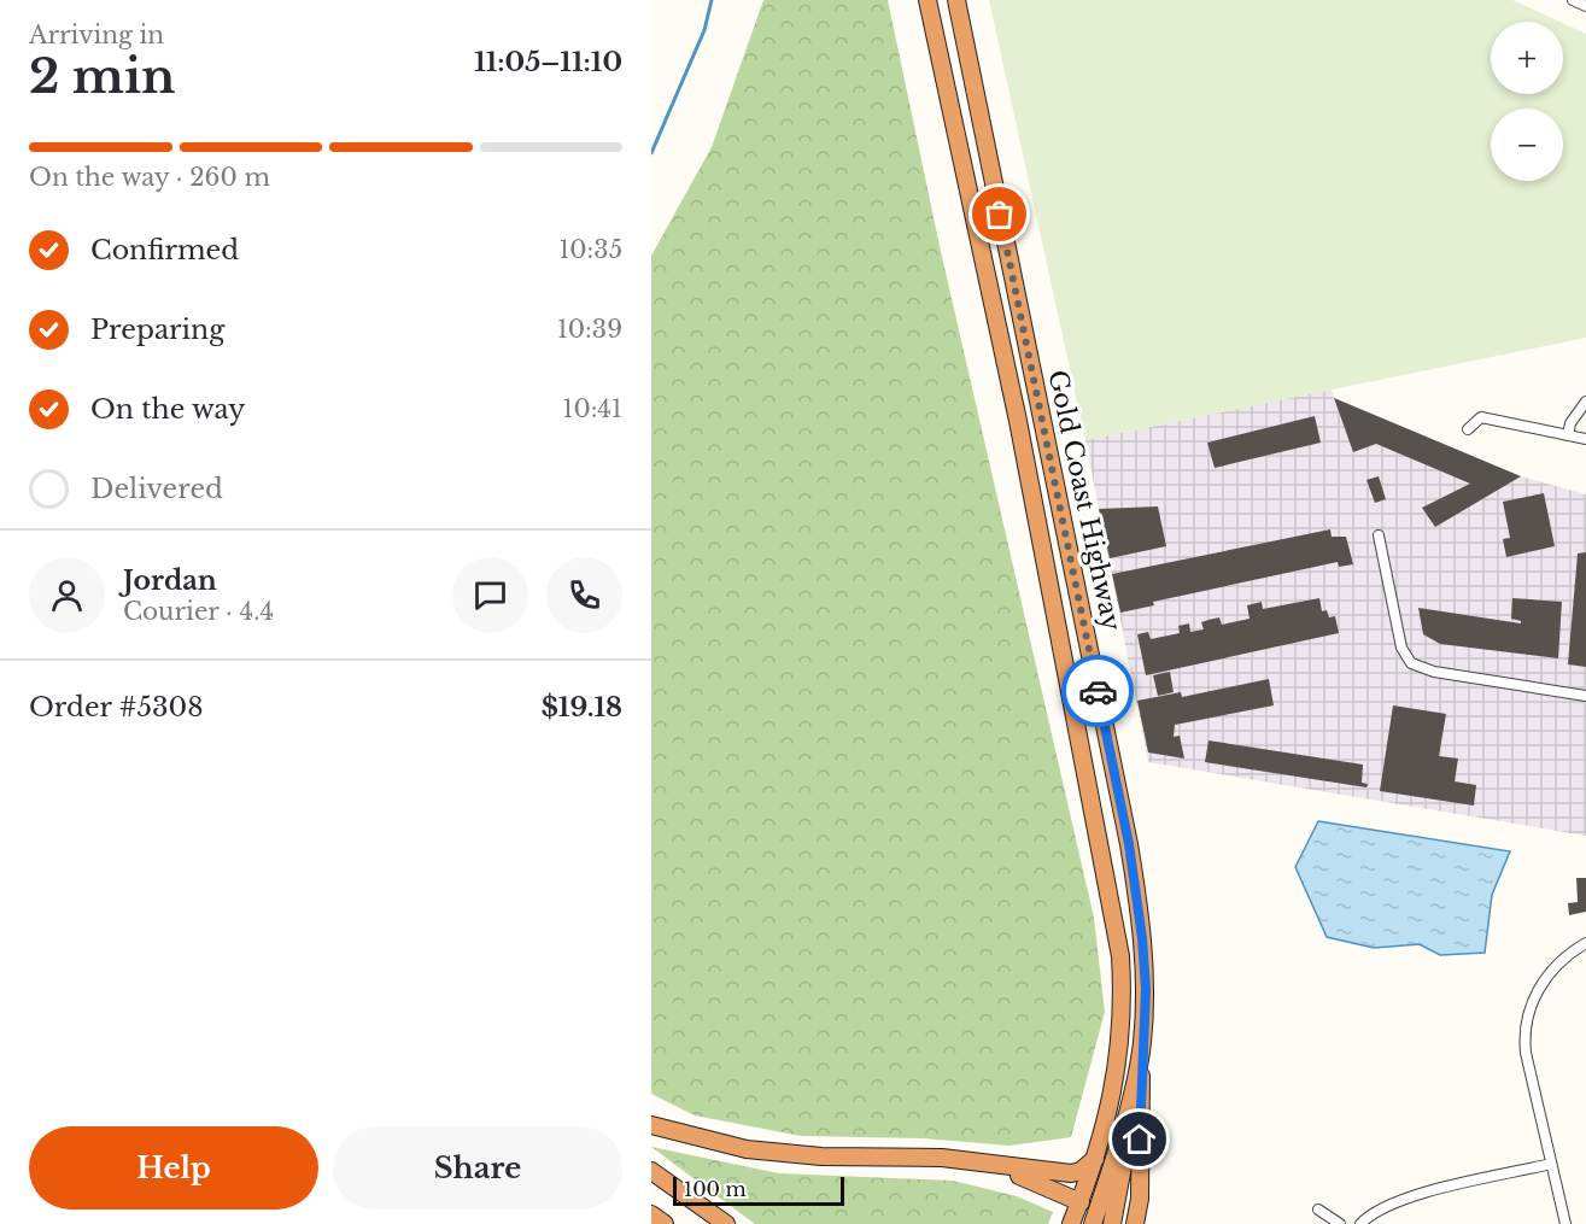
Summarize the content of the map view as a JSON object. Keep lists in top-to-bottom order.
{
  "streets": {
    "highway": ["Gold Coast Highway"]
  },
  "scale_bar": "100 m",
  "page": {
    "heading": ["2 min", "Arriving in", "11:05–11:10"],
    "panel": [
      "Jordan",
      "Courier · 4.4",
      "Order #5308",
      "$19.18"
    ],
    "map_buttons": ["+", "−"],
    "bar": "On the way · 260 m",
    "list": [
      ["Confirmed", "10:35"],
      ["Preparing", "10:39"],
      ["On the way", "10:41"],
      "Delivered"
    ],
    "buttons": ["Help", "Share"],
    "scale": "100 m"
  }
}
